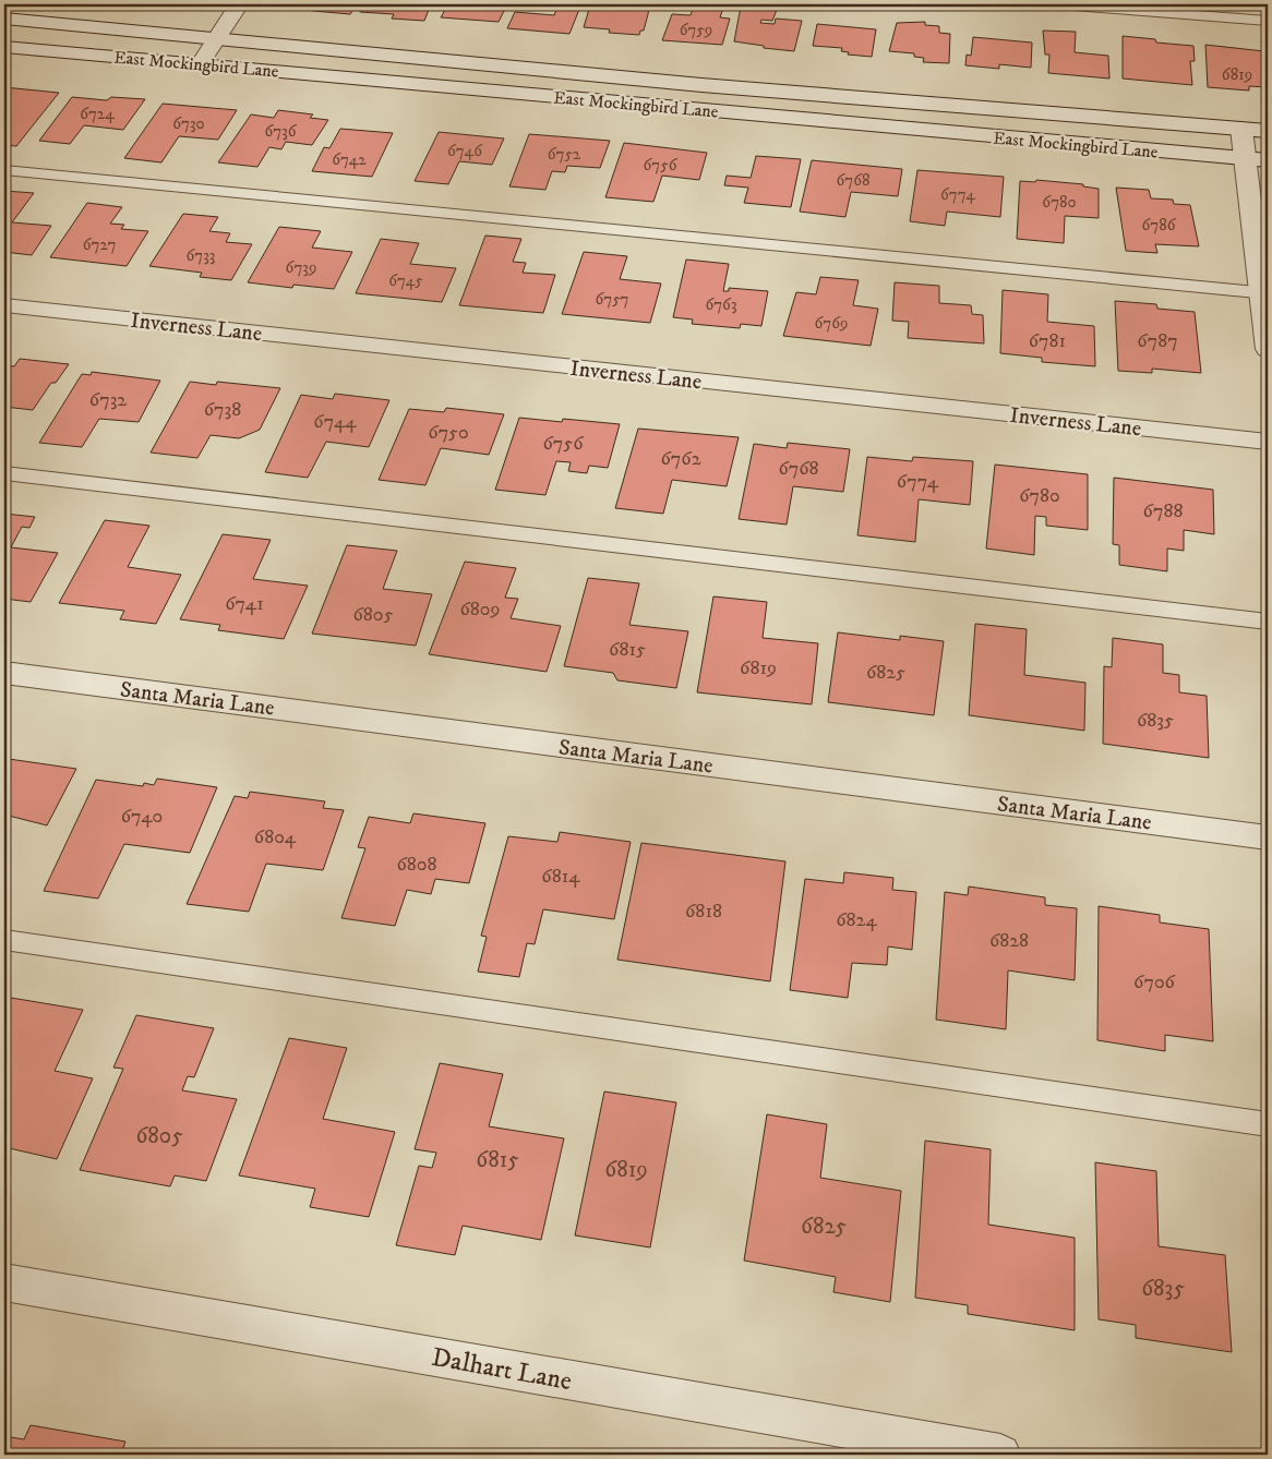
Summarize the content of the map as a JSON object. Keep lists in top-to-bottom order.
{
  "streets": {
    "street": [
      "East Mockingbird Lane",
      "Inverness Lane",
      "Santa Maria Lane",
      "Dalhart Lane"
    ]
  },
  "house_numbers": [
    "6759",
    "6819",
    "6724",
    "6730",
    "6736",
    "6746",
    "6752",
    "6742",
    "6756",
    "6768",
    "6774",
    "6780",
    "6786",
    "6727",
    "6733",
    "6739",
    "6745",
    "6757",
    "6763",
    "6769",
    "6781",
    "6787",
    "6732",
    "6738",
    "6744",
    "6750",
    "6756",
    "6762",
    "6768",
    "6774",
    "6780",
    "6788",
    "6741",
    "6809",
    "6805",
    "6815",
    "6819",
    "6825",
    "6835",
    "6740",
    "6804",
    "6808",
    "6814",
    "6818",
    "6824",
    "6828",
    "6706",
    "6805",
    "6815",
    "6819",
    "6825",
    "6835"
  ]
}
